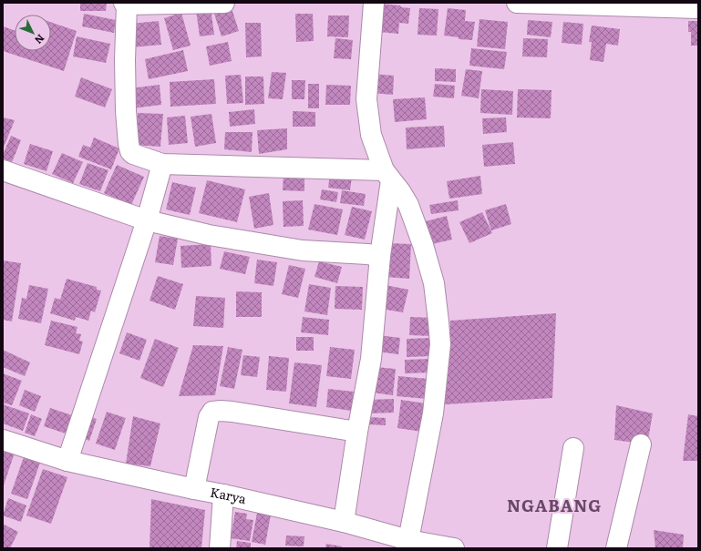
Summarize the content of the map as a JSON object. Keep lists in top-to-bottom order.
{
  "streets": {
    "street": ["Karya"]
  },
  "districts": ["NGABANG"],
  "north": "bottom right"
}
